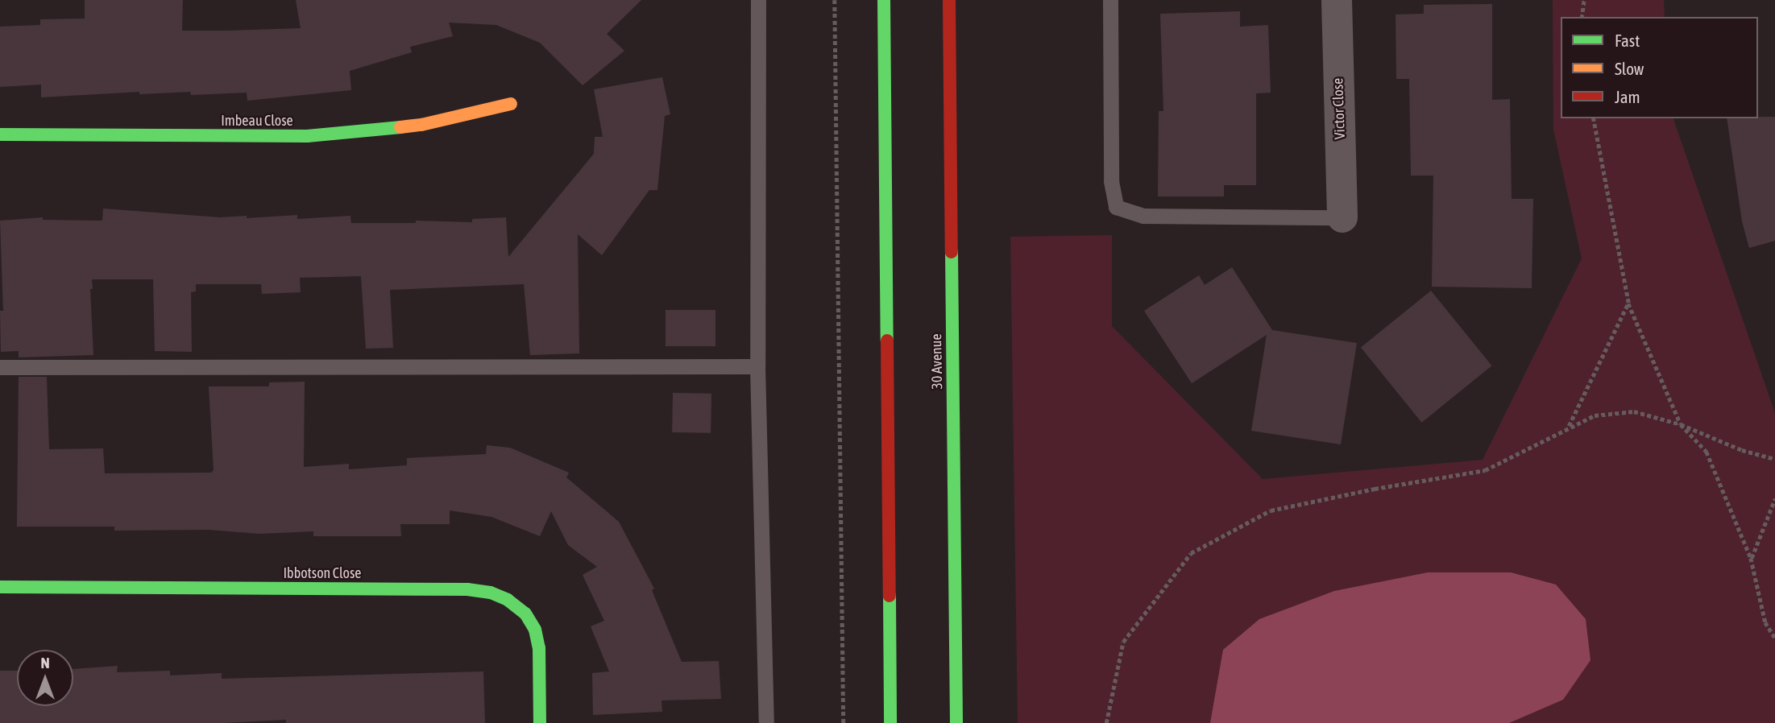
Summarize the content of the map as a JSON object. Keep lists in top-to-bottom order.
{
  "streets": {
    "main road": ["Imbeau Close", "30 Avenue", "Ibbotson Close"],
    "street": ["Victor Close"]
  },
  "legend": ["Fast", "Slow", "Jam"],
  "north": "top"
}
